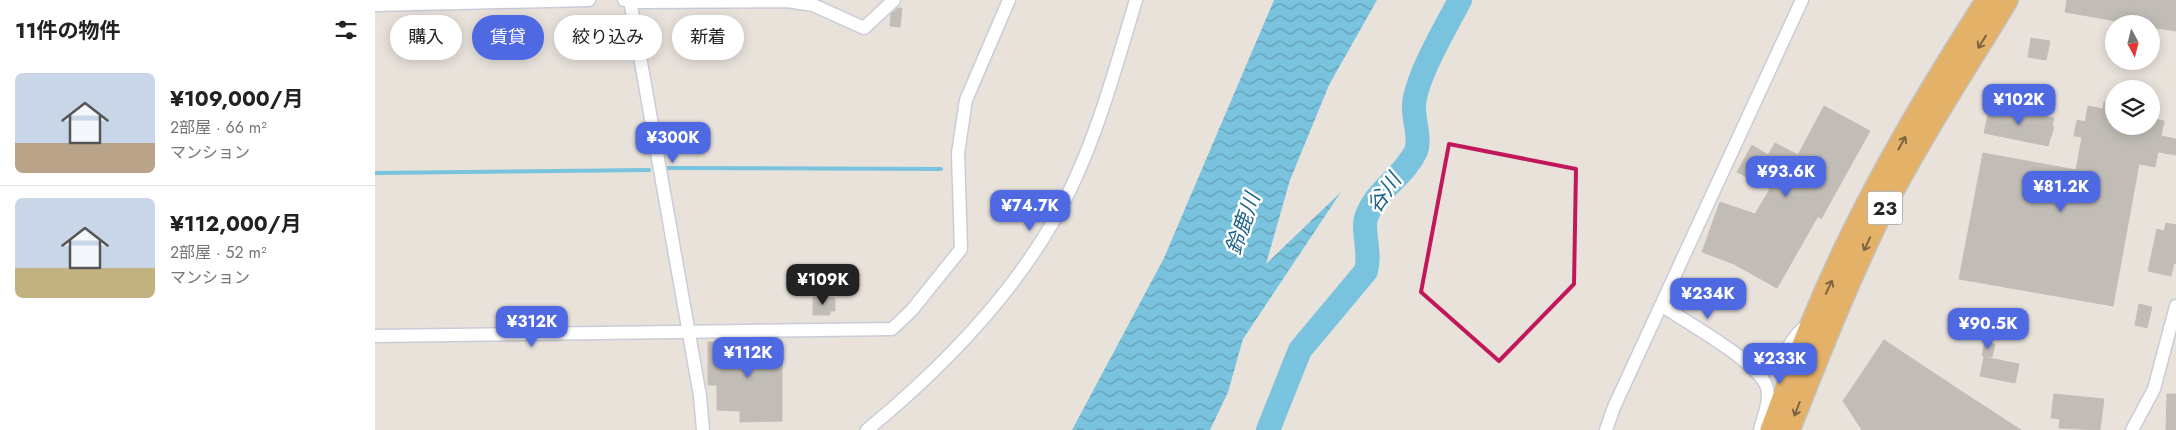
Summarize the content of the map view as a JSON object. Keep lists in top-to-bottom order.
{
  "streets": {
    "highway": ["23"]
  },
  "water": ["谷川", "鈴鹿川"],
  "north": "bottom",
  "page": {
    "heading": "11件の物件",
    "chip": [
      "購入",
      "賃貸",
      "絞り込み",
      "新着"
    ],
    "list": [
      {
        "name": "¥109,000/月",
        "note": "2部屋 · 66 m² · マンション"
      },
      {
        "name": "¥112,000/月",
        "note": "2部屋 · 52 m² · マンション"
      }
    ],
    "price": [
      "¥102K",
      "¥300K",
      "¥93.6K",
      "¥81.2K",
      "¥74.7K",
      "¥109K",
      "¥234K",
      "¥312K",
      "¥90.5K",
      "¥112K",
      "¥233K"
    ]
  }
}
